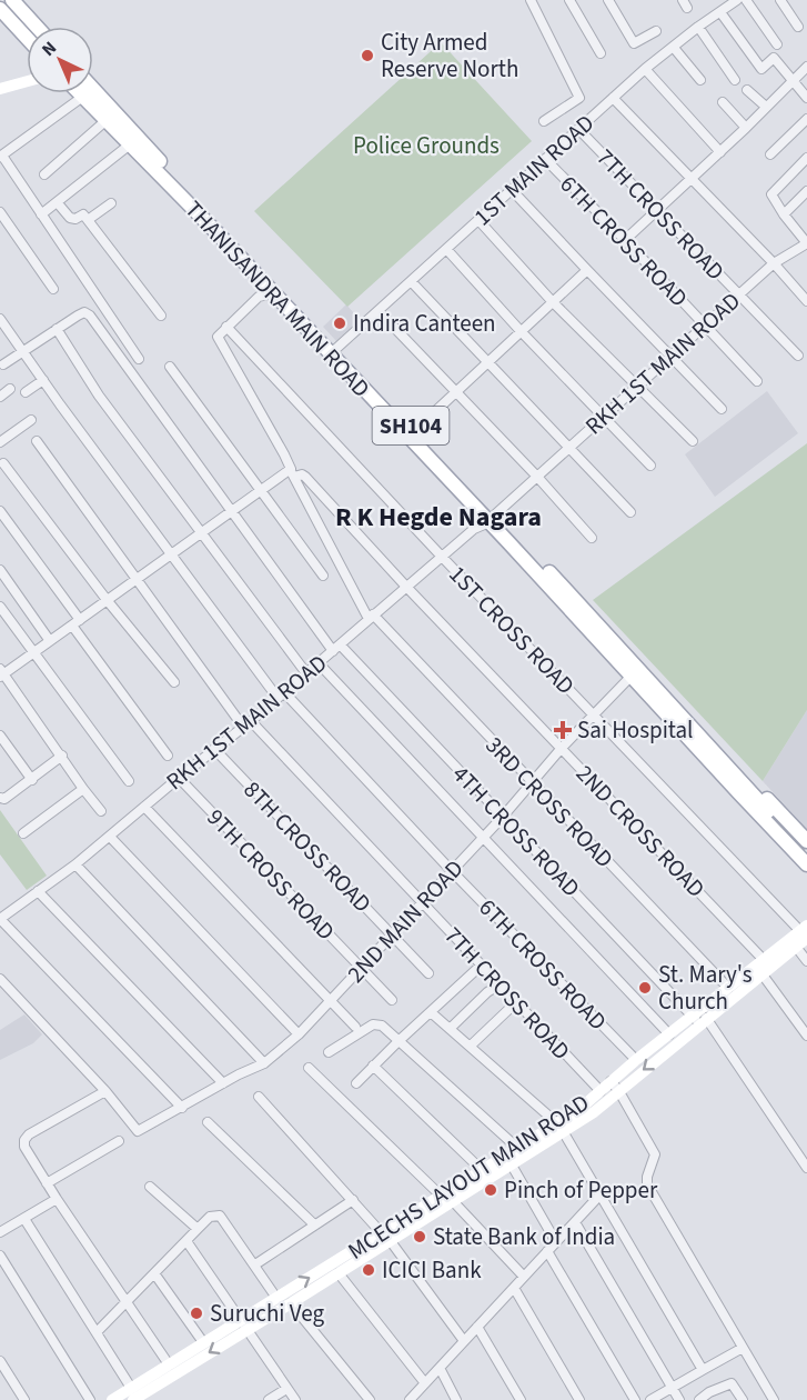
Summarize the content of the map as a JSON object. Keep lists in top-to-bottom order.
{
  "streets": {
    "main road": ["THANISANDRA MAIN ROAD", "SH104", "MCECHS LAYOUT MAIN ROAD"],
    "street": [
      "1ST MAIN ROAD",
      "7TH CROSS ROAD",
      "6TH CROSS ROAD",
      "RKH 1ST MAIN ROAD",
      "1ST CROSS ROAD",
      "3RD CROSS ROAD",
      "4TH CROSS ROAD",
      "2ND CROSS ROAD",
      "8TH CROSS ROAD",
      "9TH CROSS ROAD",
      "2ND MAIN ROAD"
    ]
  },
  "crossings": [
    ["1ST MAIN ROAD", "7TH CROSS ROAD"],
    ["1ST MAIN ROAD", "6TH CROSS ROAD"],
    ["1ST MAIN ROAD", "THANISANDRA MAIN ROAD"],
    ["7TH CROSS ROAD", "RKH 1ST MAIN ROAD"],
    ["7TH CROSS ROAD", "2ND MAIN ROAD"],
    ["7TH CROSS ROAD", "MCECHS LAYOUT MAIN ROAD"],
    ["6TH CROSS ROAD", "RKH 1ST MAIN ROAD"],
    ["6TH CROSS ROAD", "2ND MAIN ROAD"],
    ["6TH CROSS ROAD", "MCECHS LAYOUT MAIN ROAD"],
    ["THANISANDRA MAIN ROAD", "RKH 1ST MAIN ROAD"],
    ["THANISANDRA MAIN ROAD", "SH104"],
    ["THANISANDRA MAIN ROAD", "2ND MAIN ROAD"],
    ["RKH 1ST MAIN ROAD", "1ST CROSS ROAD"],
    ["RKH 1ST MAIN ROAD", "3RD CROSS ROAD"],
    ["RKH 1ST MAIN ROAD", "4TH CROSS ROAD"],
    ["RKH 1ST MAIN ROAD", "2ND CROSS ROAD"],
    ["RKH 1ST MAIN ROAD", "8TH CROSS ROAD"],
    ["RKH 1ST MAIN ROAD", "9TH CROSS ROAD"],
    ["1ST CROSS ROAD", "3RD CROSS ROAD"],
    ["1ST CROSS ROAD", "2ND MAIN ROAD"],
    ["1ST CROSS ROAD", "MCECHS LAYOUT MAIN ROAD"],
    ["3RD CROSS ROAD", "2ND CROSS ROAD"],
    ["3RD CROSS ROAD", "2ND MAIN ROAD"],
    ["3RD CROSS ROAD", "MCECHS LAYOUT MAIN ROAD"],
    ["4TH CROSS ROAD", "2ND MAIN ROAD"],
    ["4TH CROSS ROAD", "MCECHS LAYOUT MAIN ROAD"],
    ["2ND CROSS ROAD", "2ND MAIN ROAD"],
    ["2ND CROSS ROAD", "MCECHS LAYOUT MAIN ROAD"],
    ["8TH CROSS ROAD", "2ND MAIN ROAD"],
    ["9TH CROSS ROAD", "2ND MAIN ROAD"]
  ],
  "districts": ["R K Hegde Nagara"],
  "parks": ["Police Grounds"],
  "places": {
    "other": [
      "City Armed Reserve North",
      "Indira Canteen",
      "St. Mary's Church",
      "Pinch of Pepper",
      "State Bank of India",
      "ICICI Bank",
      "Suruchi Veg"
    ],
    "health": ["Sai Hospital"]
  },
  "north": "top left"
}
